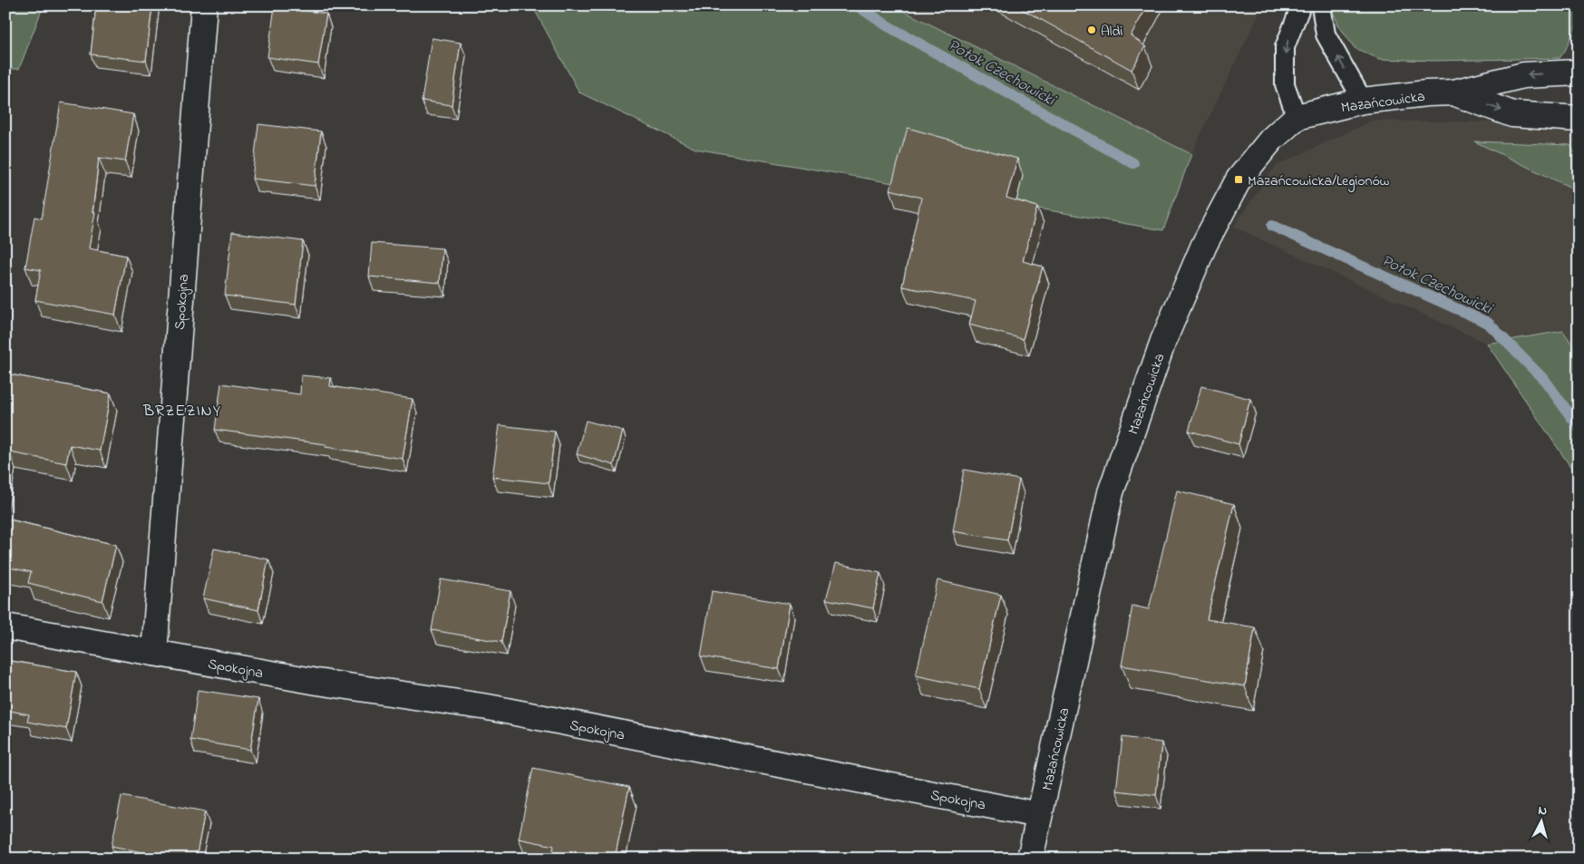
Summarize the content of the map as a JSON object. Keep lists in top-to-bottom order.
{
  "streets": {
    "street": ["Mazańcowicka", "Spokojna"]
  },
  "crossings": [
    ["Mazańcowicka", "Spokojna"]
  ],
  "districts": ["BRZEZINY"],
  "water": ["Potok Czechowicki"],
  "places": {
    "other": ["Aldi"],
    "transit": ["Mazańcowicka/Legionów"]
  },
  "north": "top"
}
